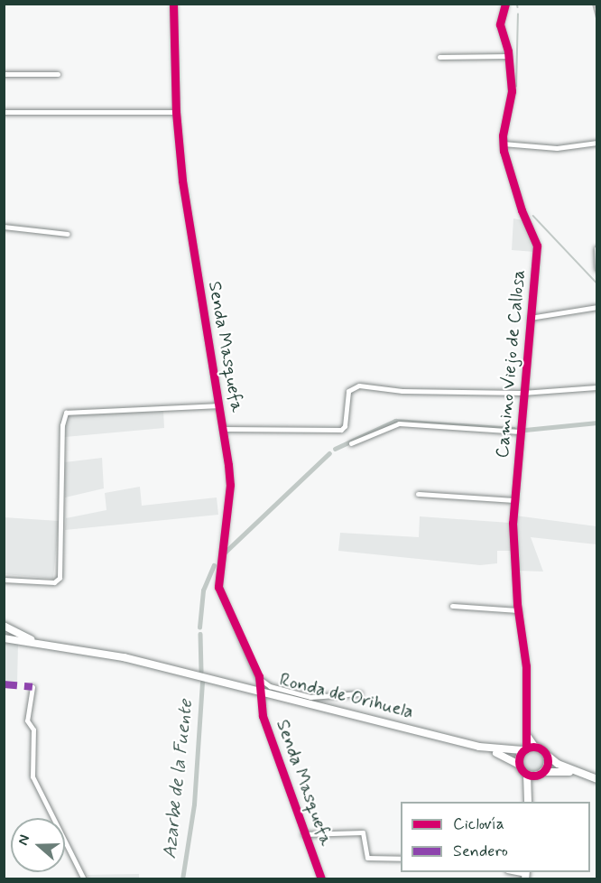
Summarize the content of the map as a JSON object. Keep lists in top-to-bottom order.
{
  "streets": {
    "main road": ["Ronda de Orihuela"],
    "street": ["Senda Masquefa", "Camino Viejo de Callosa"]
  },
  "crossings": [
    ["Camino Viejo de Callosa", "Ronda de Orihuela"]
  ],
  "water": ["Azarbe de la Fuente"],
  "legend": ["Ciclovía", "Sendero"],
  "north": "left"
}
